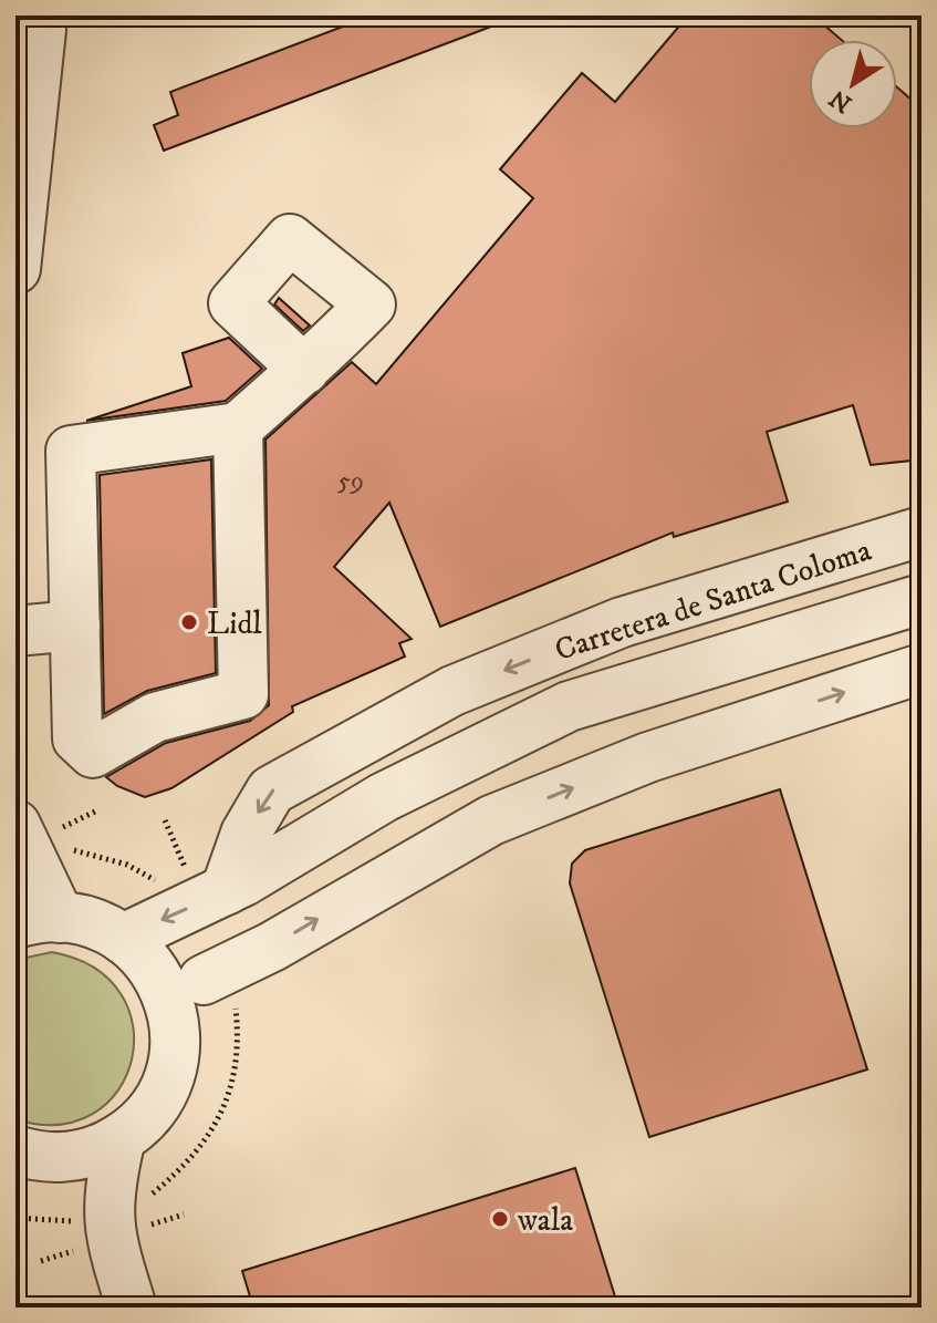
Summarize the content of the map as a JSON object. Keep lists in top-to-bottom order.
{
  "streets": {
    "street": ["Carretera de Santa Coloma"]
  },
  "places": ["Lidl", "wala"],
  "house_numbers": ["59"],
  "north": "bottom left"
}
